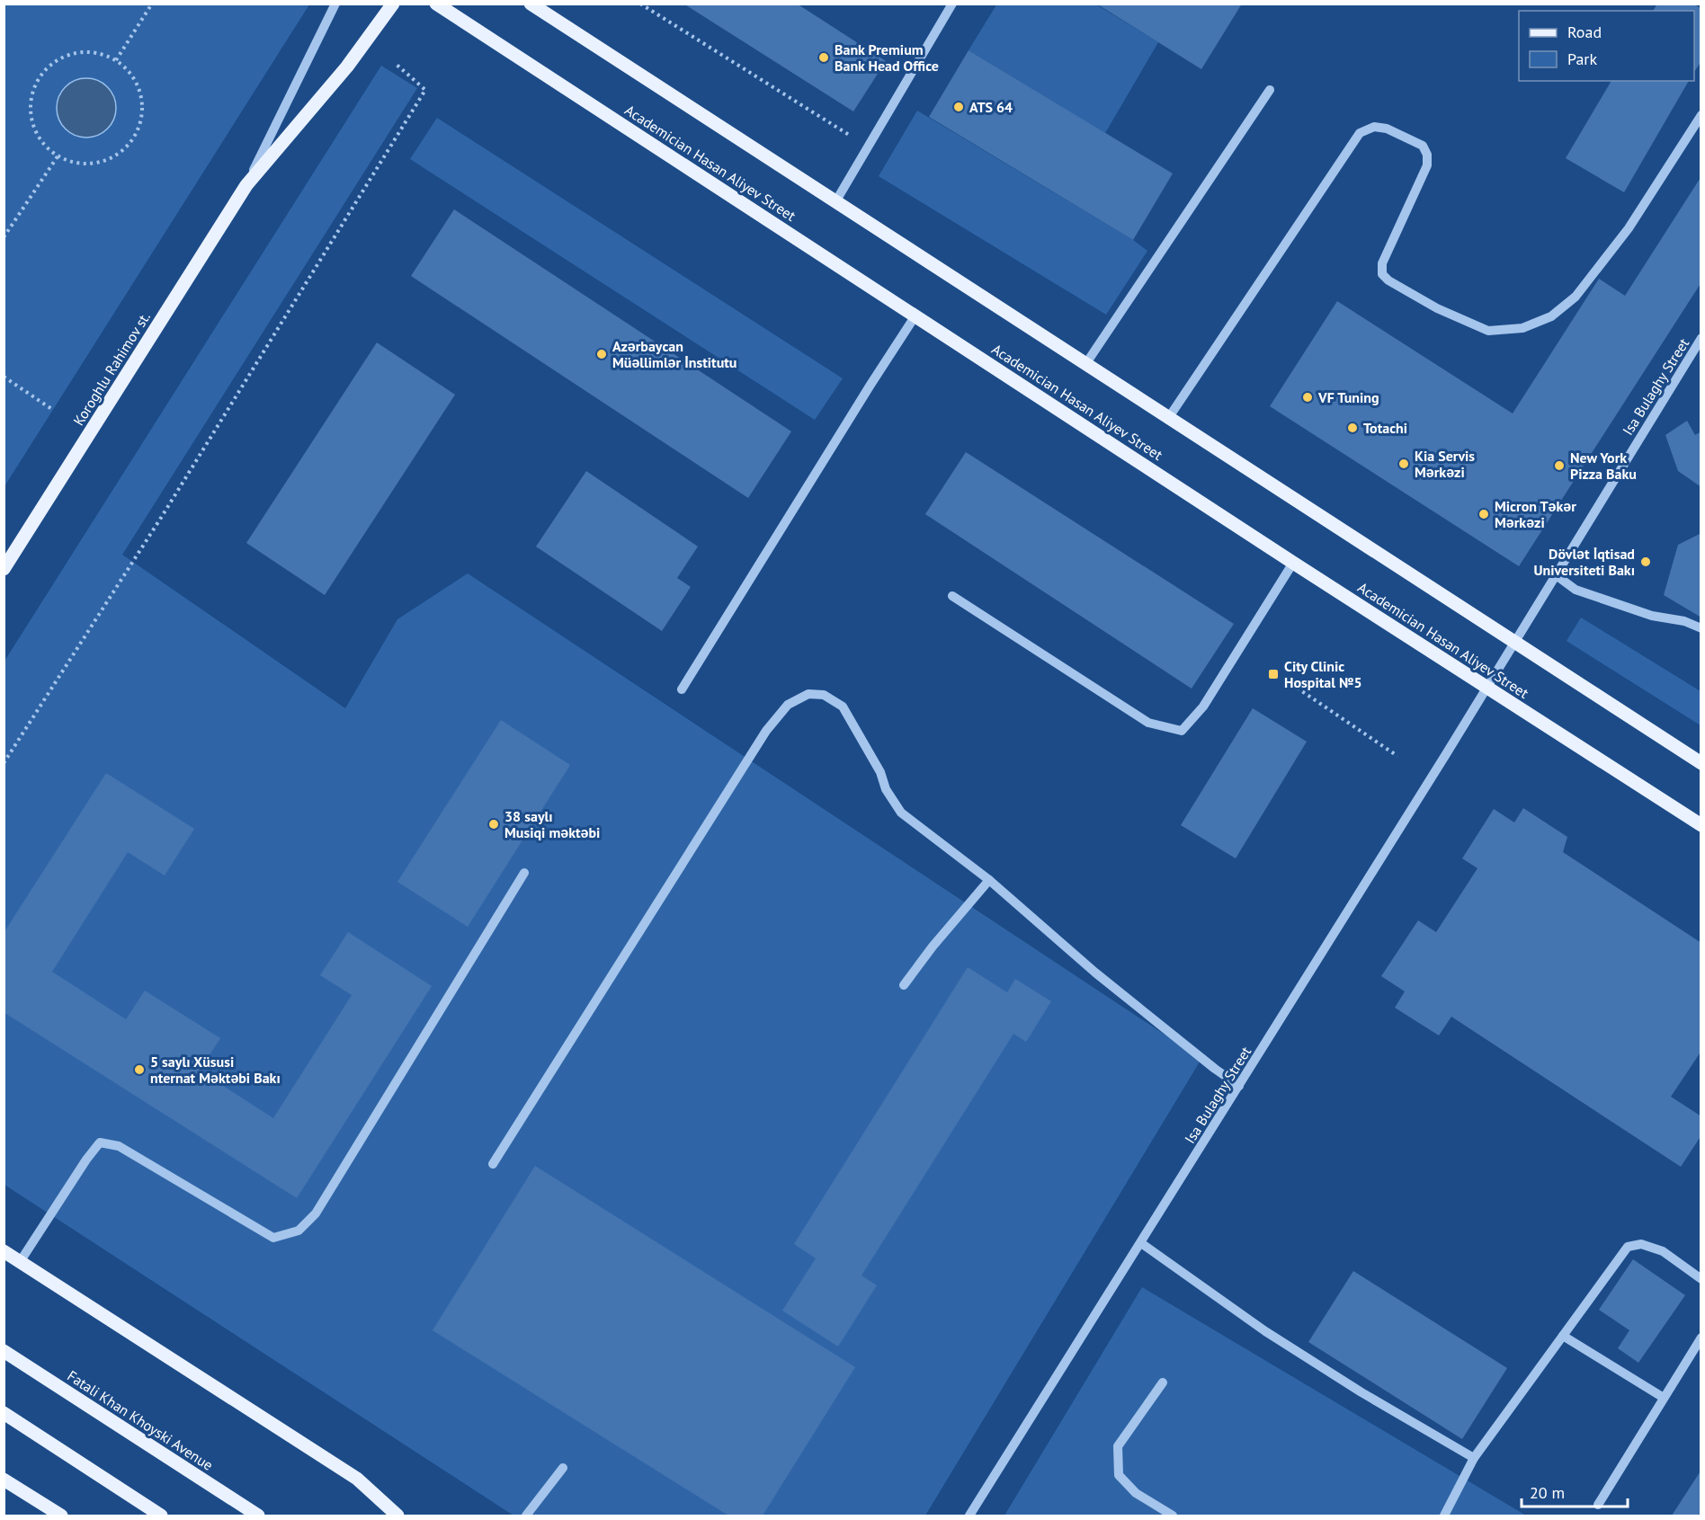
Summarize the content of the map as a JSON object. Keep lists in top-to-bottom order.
{
  "streets": {
    "main road": ["Academician Hasan Aliyev Street", "Koroghlu Rahimov st.", "Fatali Khan Khoyski Avenue"],
    "street": ["Isa Bulaghy Street"]
  },
  "crossings": [
    ["Academician Hasan Aliyev Street", "Isa Bulaghy Street"]
  ],
  "places": {
    "other": [
      "Bank Premium Bank Head Office",
      "ATS 64",
      "Azərbaycan Müəllimlər İnstitutu",
      "VF Tuning",
      "Totachi",
      "Kia Servis Mərkəzi",
      "New York Pizza Baku",
      "Micron Təkər Mərkəzi",
      "Dövlət İqtisad Universiteti Bakı",
      "38 saylı Musiqi məktəbi",
      "5 saylı Xüsusi nternat Məktəbi Bakı"
    ],
    "transit": ["City Clinic Hospital №5"]
  },
  "legend": ["Road", "Park"],
  "scale_bar": "20 m"
}
